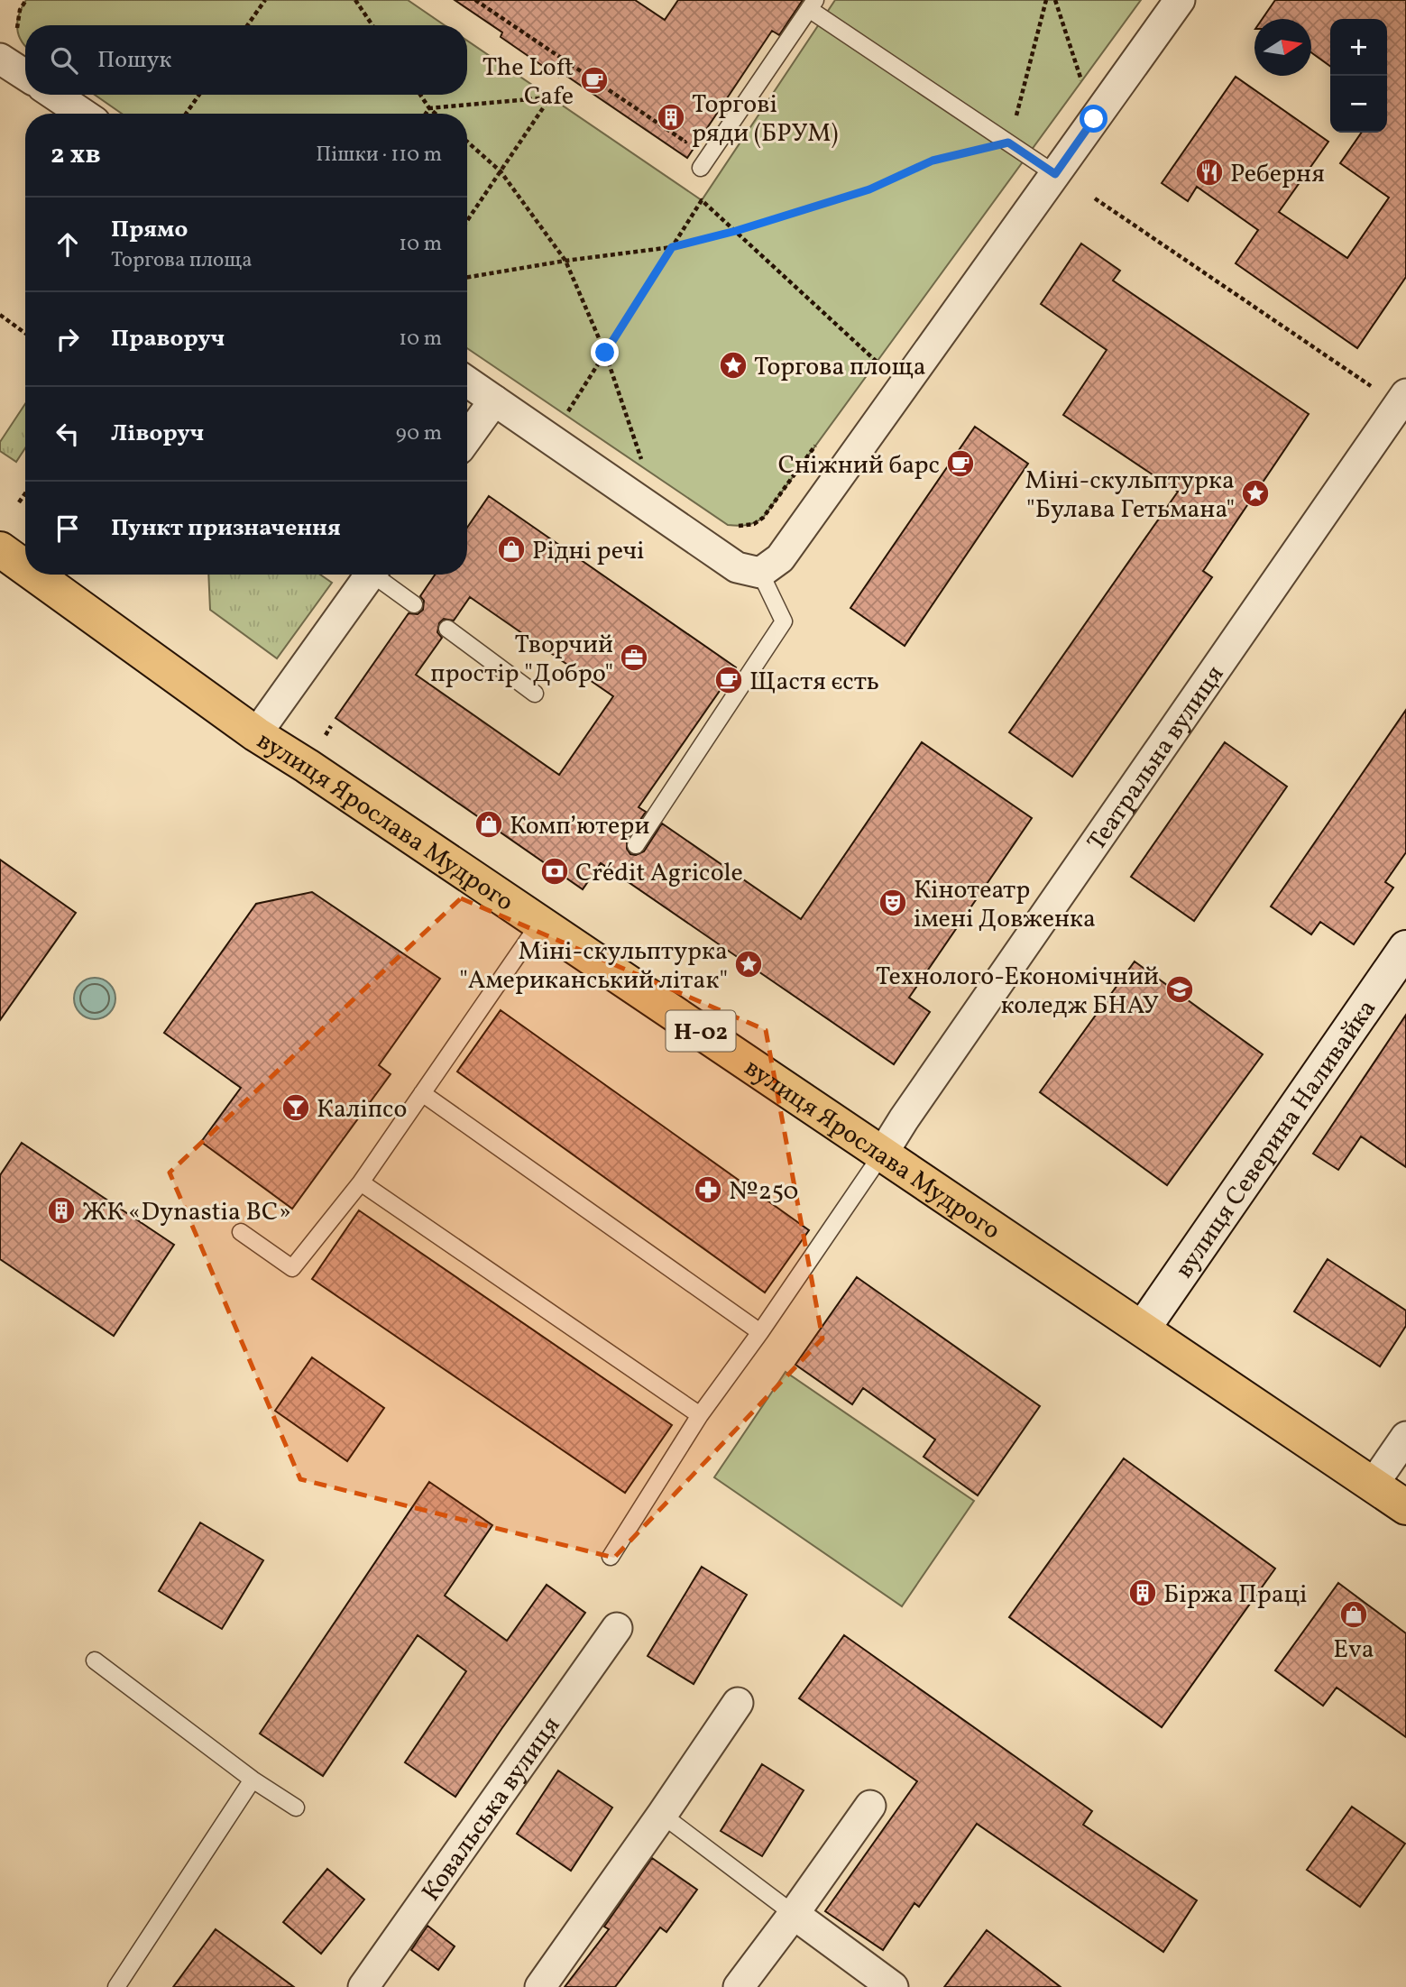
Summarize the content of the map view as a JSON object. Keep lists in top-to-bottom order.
{
  "streets": {
    "main road": ["вулиця Ярослава Мудрого", "Н-02"],
    "street": ["Театральна вулиця", "вулиця Северина Наливайка", "Ковальська вулиця"]
  },
  "crossings": [
    ["Театральна вулиця", "вулиця Ярослава Мудрого"],
    ["вулиця Ярослава Мудрого", "вулиця Северина Наливайка"]
  ],
  "places": {
    "cafe": ["The Loft Cafe", "Сніжний барс", "Щастя єсть"],
    "building": ["Торгові ряди (БРУМ)", "ЖК «Dynastia BC»", "Біржа Праці"],
    "restaurant": ["Реберня"],
    "place": ["Торгова площа", "Міні-скульптурка \"Булава Гетьмана\"", "Міні-скульптурка \"Американський літак\""],
    "shop": ["Рідні речі", "Комп’ютери", "Eva"],
    "office": ["Творчий простір \"Добро\""],
    "bank": ["Crédit Agricole"],
    "theatre": ["Кінотеатр імені Довженка"],
    "school or university": ["Технолого-Економічний коледж БНАУ"],
    "bar": ["Каліпсо"],
    "pharmacy": ["№250"]
  },
  "north": "right",
  "page": {
    "map_buttons": ["+", "−"],
    "search": "Пошук",
    "heading": ["2 хв", "Пішки · 110 m"],
    "list": [
      ["Прямо", "Торгова площа", "10 m"],
      ["Праворуч", "10 m"],
      ["Ліворуч", "90 m"],
      "Пункт призначення"
    ]
  }
}
